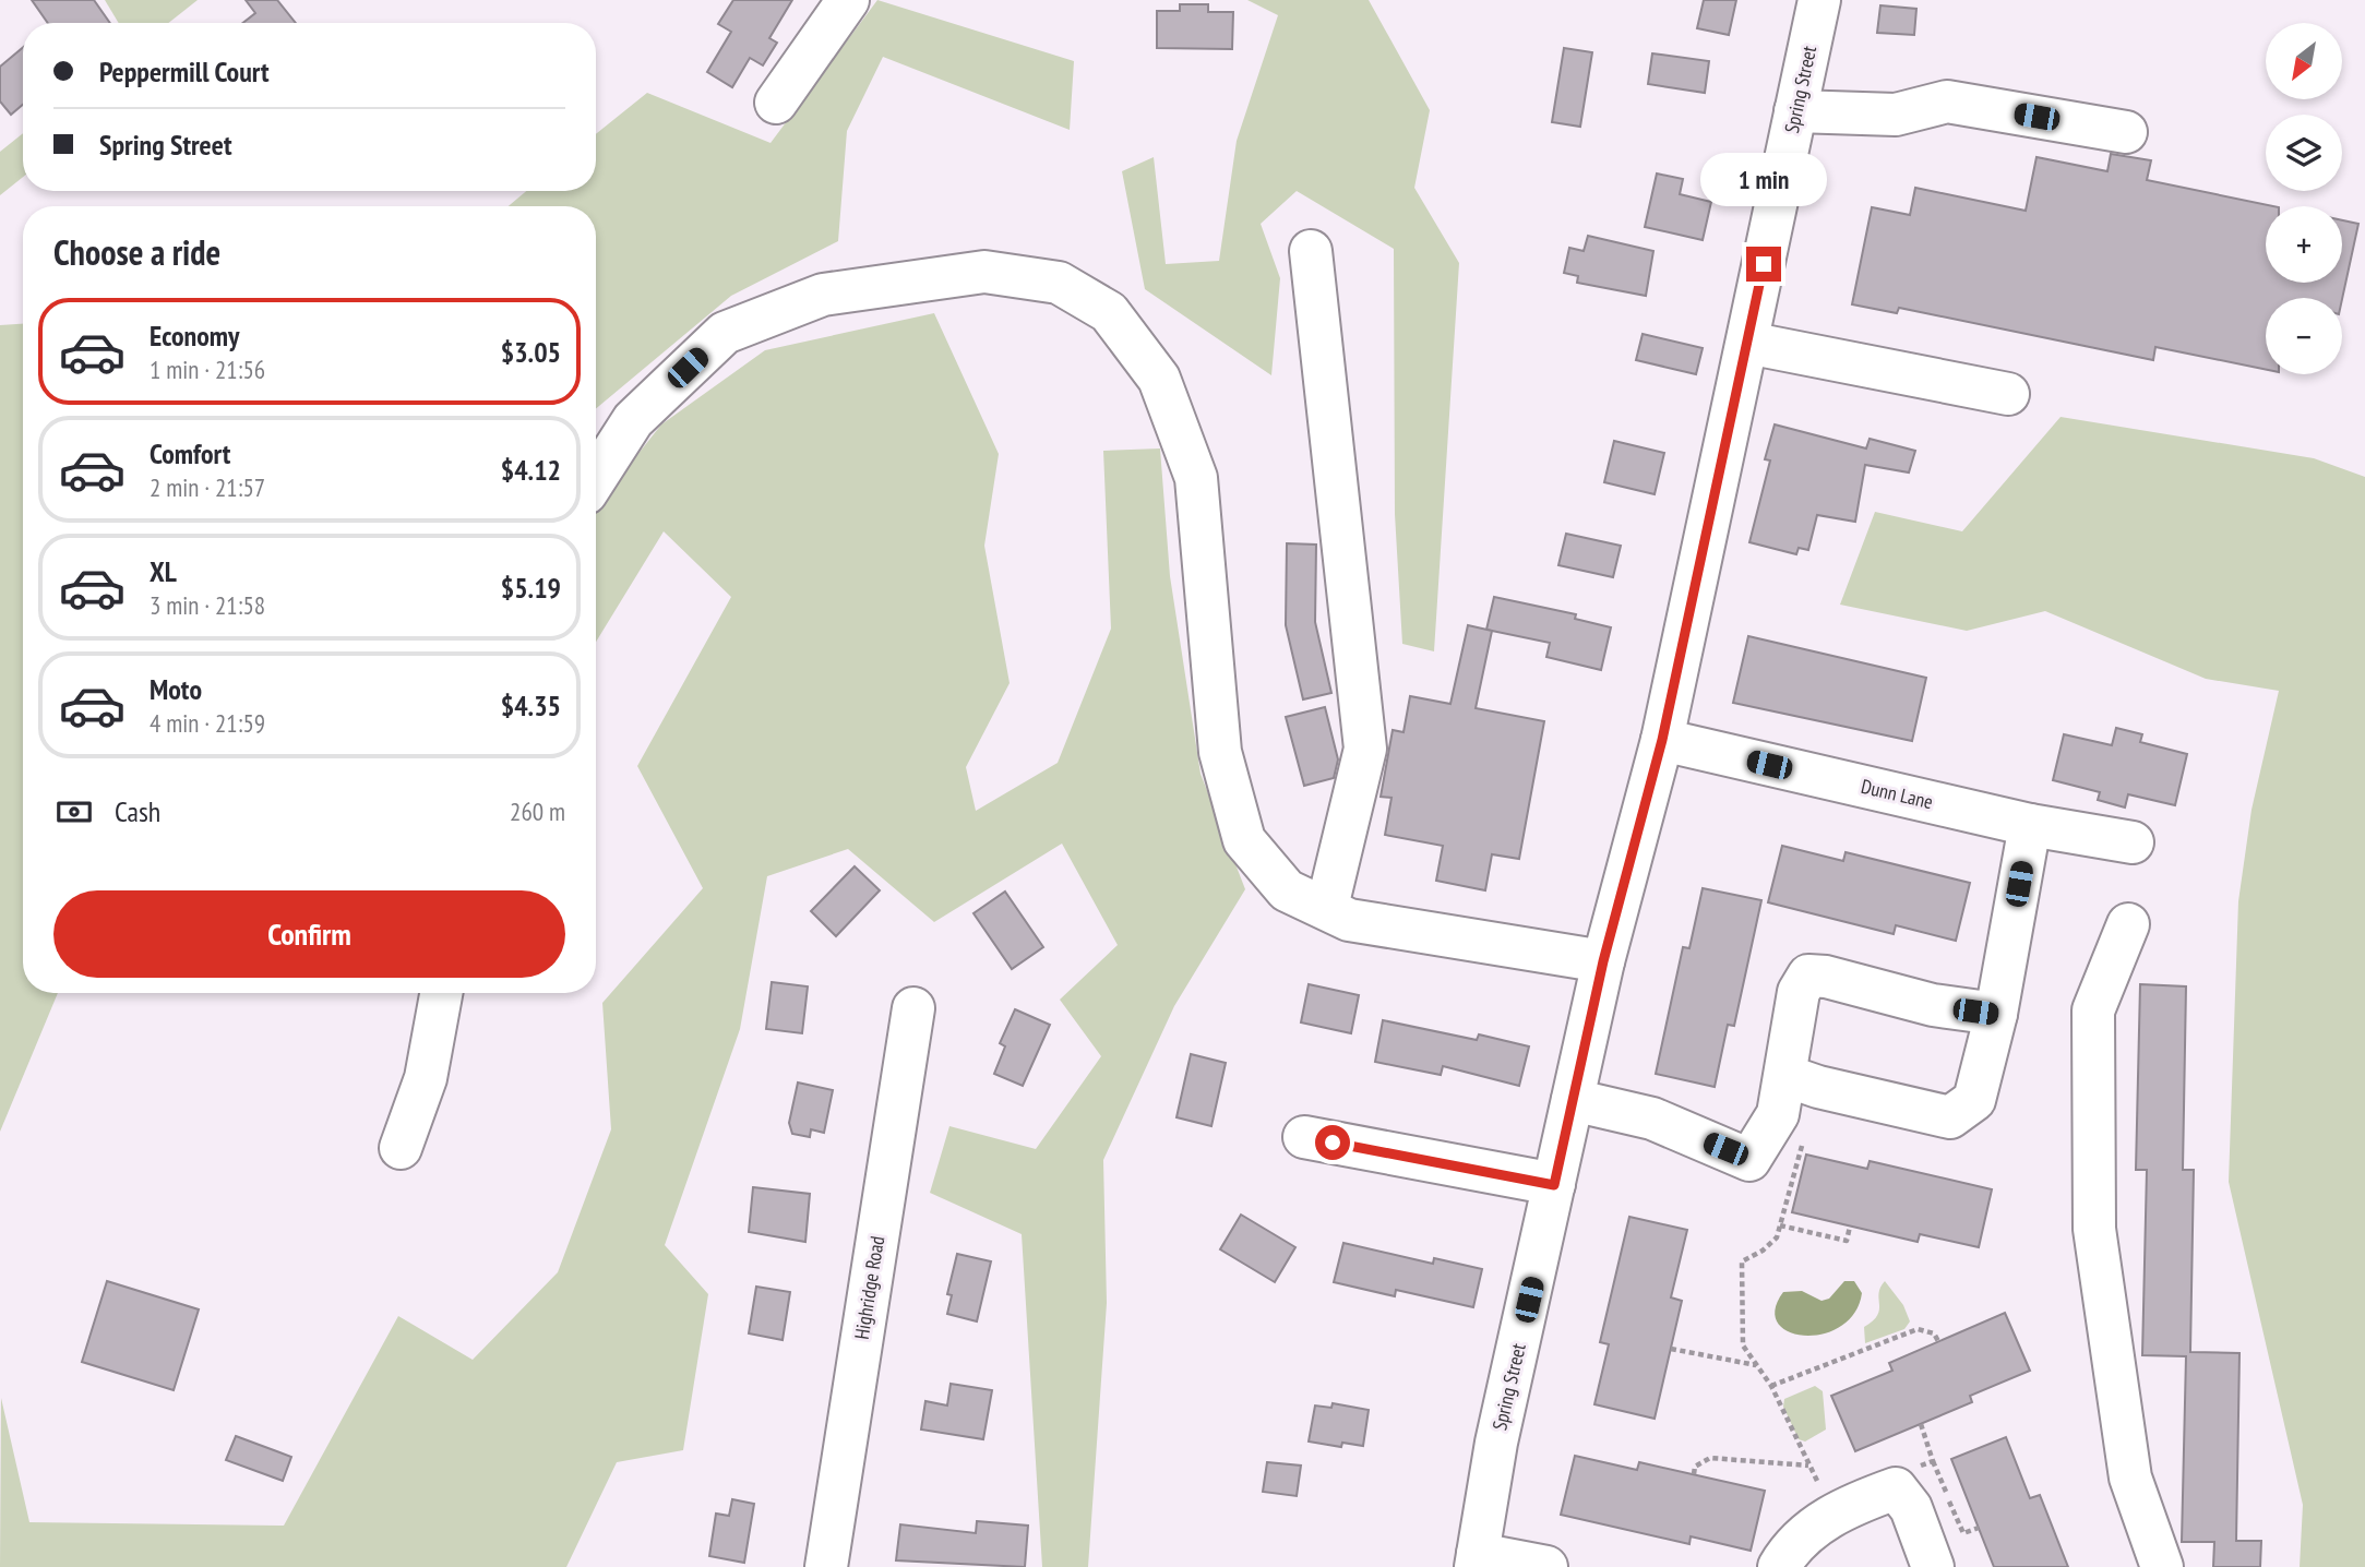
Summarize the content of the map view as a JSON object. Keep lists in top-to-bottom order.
{
  "streets": {
    "main road": ["Spring Street", "Dunn Lane", "Highridge Road"]
  },
  "crossings": [
    ["Spring Street", "Dunn Lane"]
  ],
  "north": "bottom left",
  "page": {
    "map_buttons": ["+", "−"],
    "banner": ["Peppermill Court", "Spring Street"],
    "bubble": "1 min",
    "heading": "Choose a ride",
    "list": [
      {
        "name": "Economy",
        "note": "1 min · 21:56",
        "value": "$3.05"
      },
      {
        "name": "Comfort",
        "note": "2 min · 21:57",
        "value": "$4.12"
      },
      {
        "name": "XL",
        "note": "3 min · 21:58",
        "value": "$5.19"
      },
      {
        "name": "Moto",
        "note": "4 min · 21:59",
        "value": "$4.35"
      }
    ],
    "pay": ["Cash", "260 m"],
    "buttons": "Confirm"
  }
}
